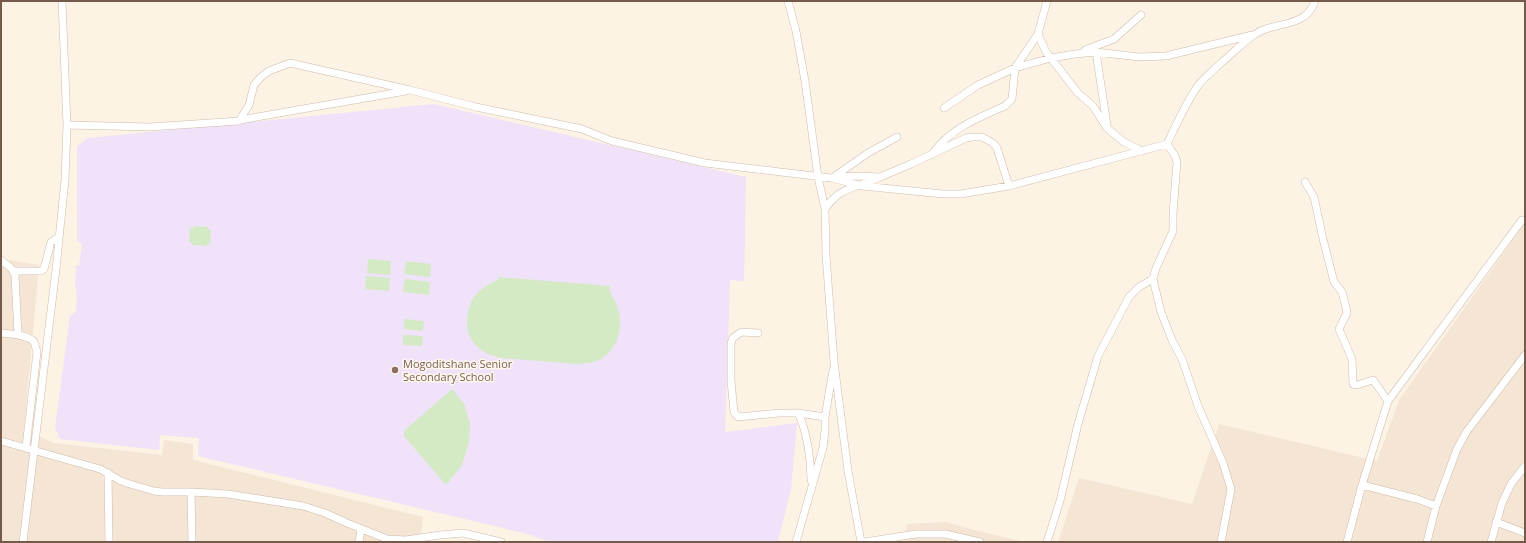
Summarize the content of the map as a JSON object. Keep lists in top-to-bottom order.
{
  "places": ["Mogoditshane Senior Secondary School"]
}
